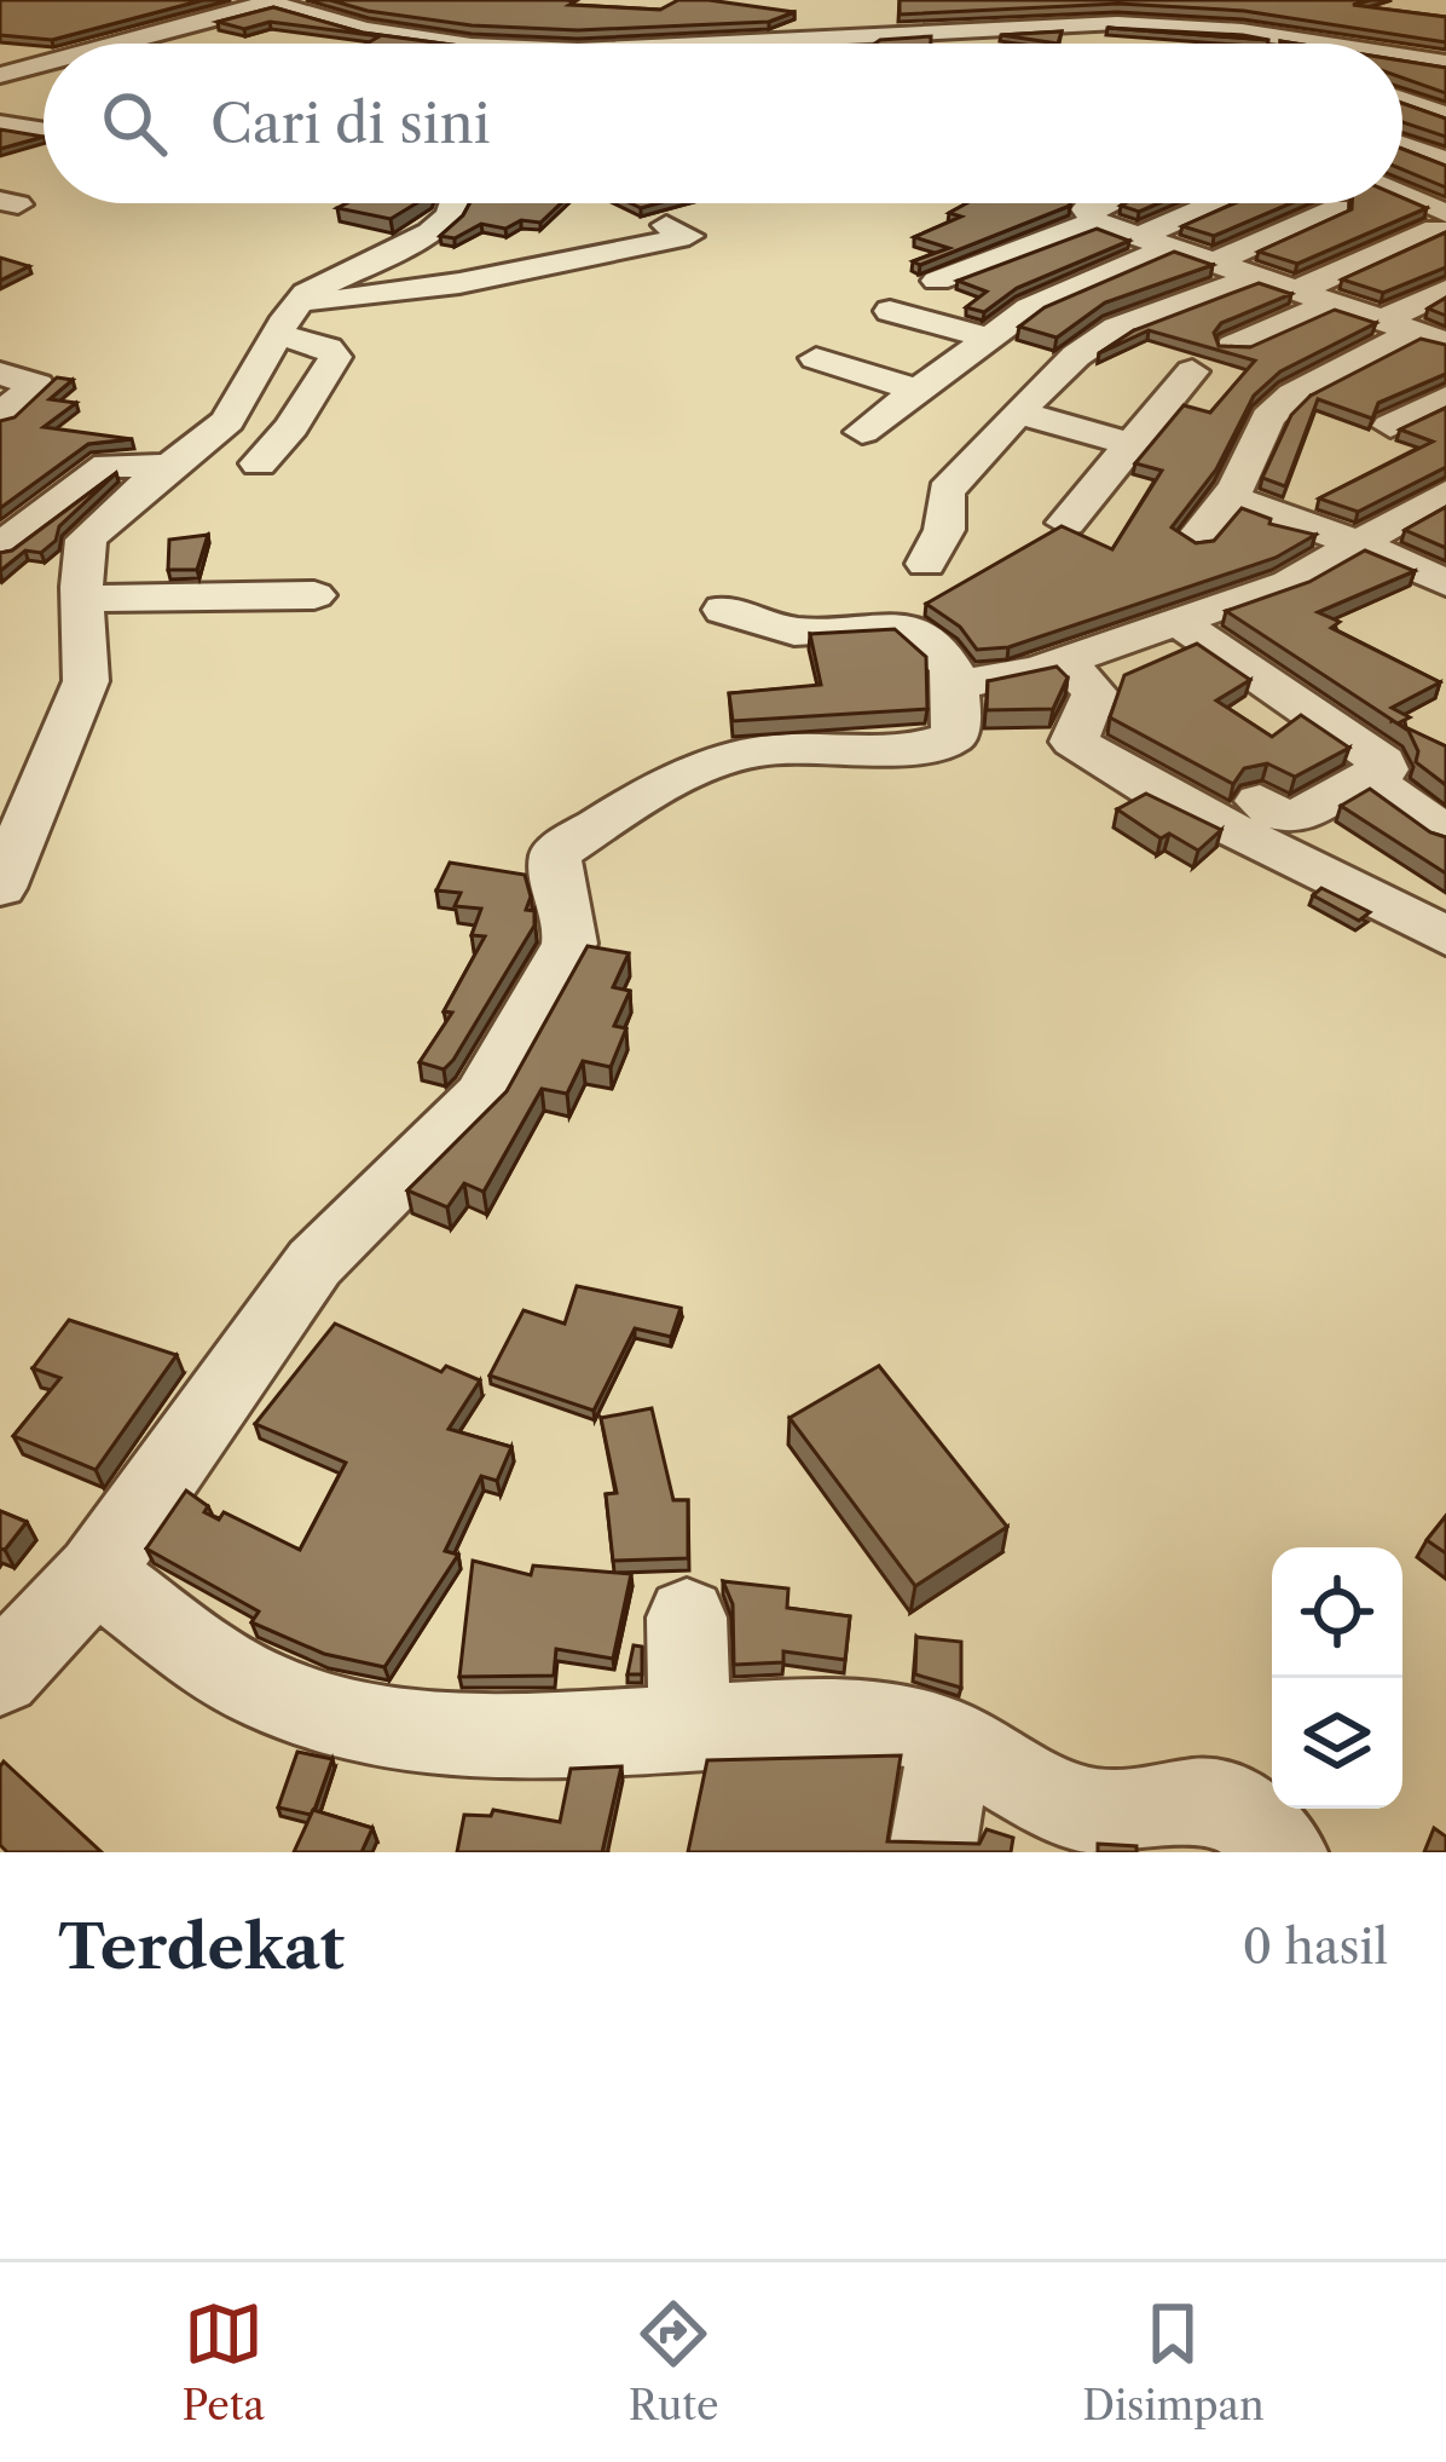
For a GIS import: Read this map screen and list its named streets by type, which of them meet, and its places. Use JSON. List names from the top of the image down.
{
  "page": {
    "search": "Cari di sini",
    "heading": ["Terdekat", "0 hasil"],
    "nav": ["Peta", "Rute", "Disimpan"]
  }
}
